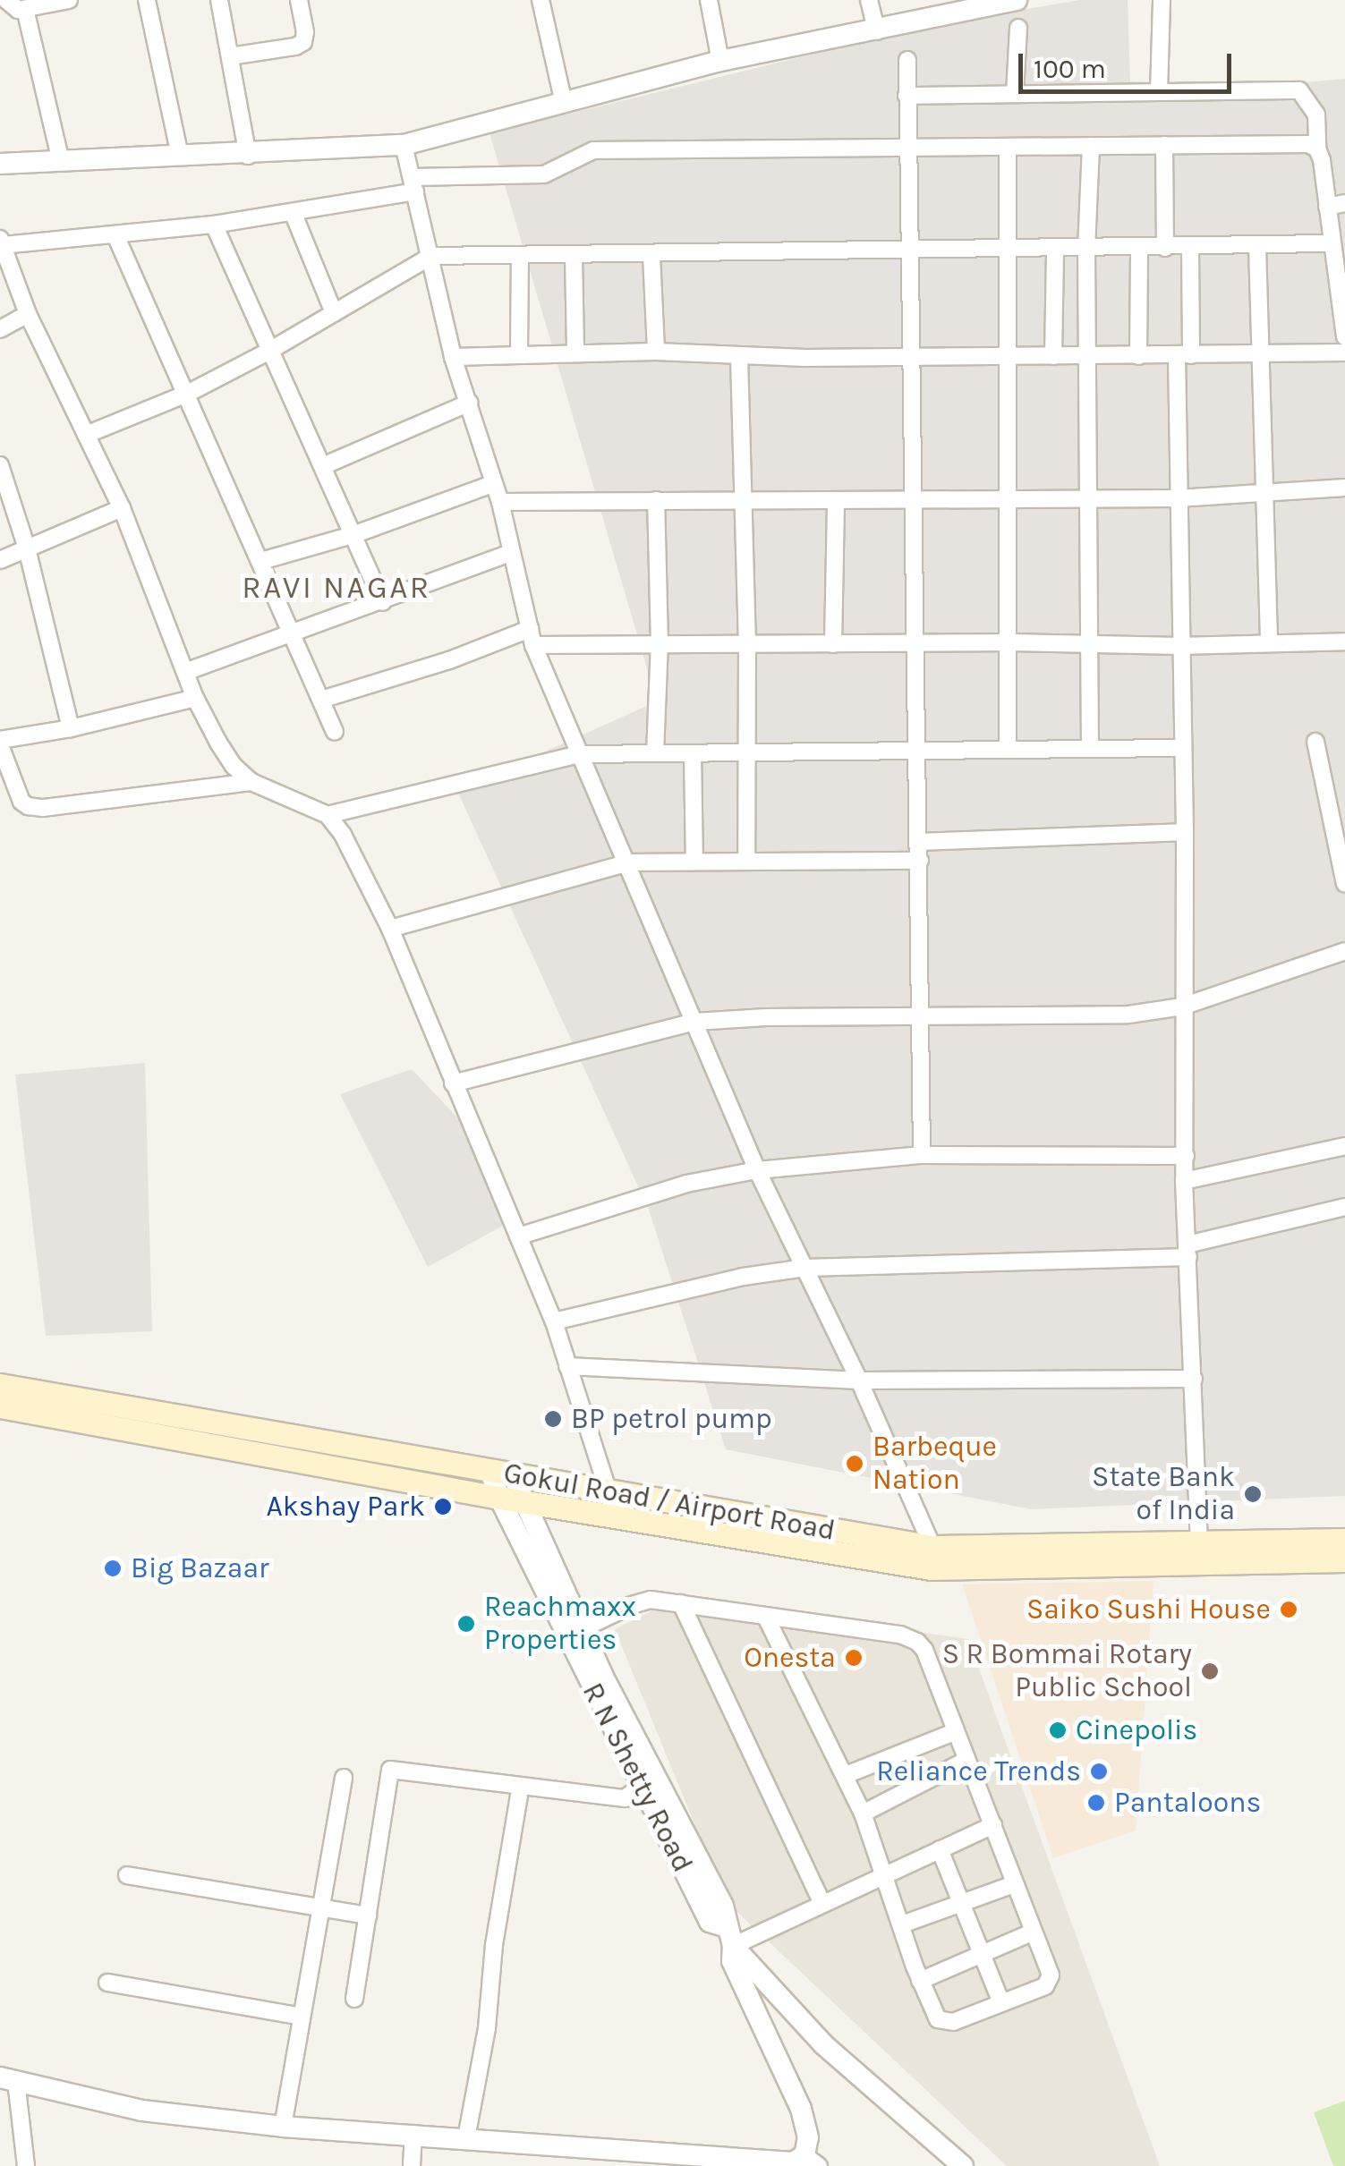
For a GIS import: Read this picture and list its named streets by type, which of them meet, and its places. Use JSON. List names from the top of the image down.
{
  "streets": {
    "main road": ["Gokul Road / Airport Road"],
    "street": ["R N Shetty Road"]
  },
  "crossings": [
    ["Gokul Road / Airport Road", "R N Shetty Road"]
  ],
  "districts": ["RAVI NAGAR"],
  "places": [
    "BP petrol pump",
    "Barbeque Nation",
    "State Bank of India",
    "Akshay Park",
    "Big Bazaar",
    "Saiko Sushi House",
    "Reachmaxx Properties",
    "Onesta",
    "S R Bommai Rotary Public School",
    "Cinepolis",
    "Reliance Trends",
    "Pantaloons"
  ],
  "scale_bar": "100 m"
}
